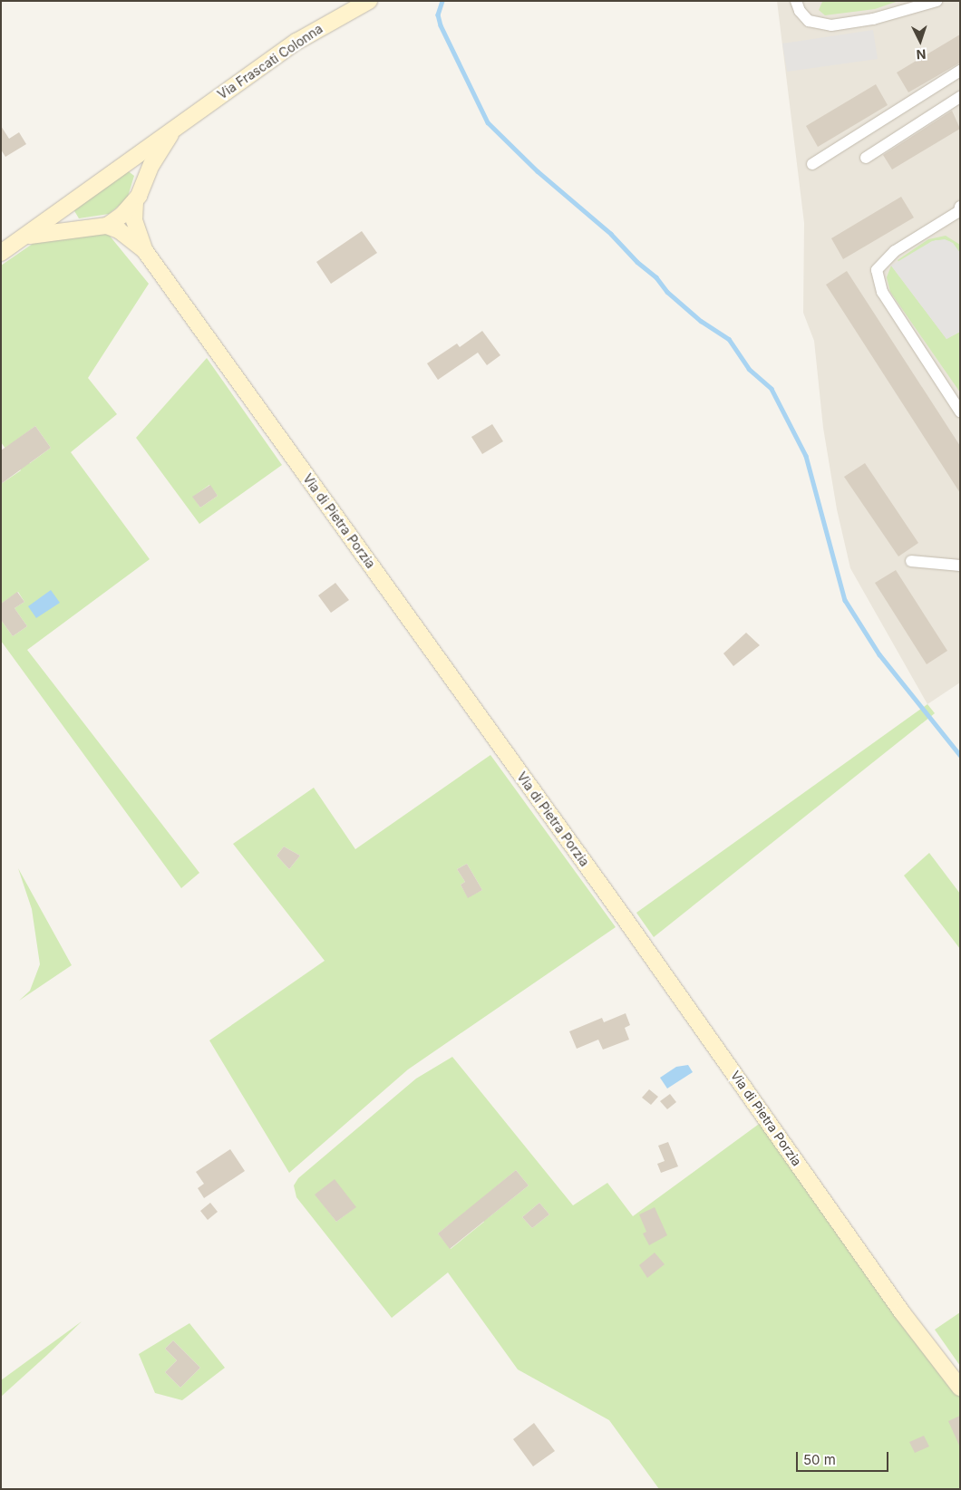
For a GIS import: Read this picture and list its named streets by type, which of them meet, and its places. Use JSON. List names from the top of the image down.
{
  "streets": {
    "street": ["Via Frascati Colonna", "Via di Pietra Porzia"]
  },
  "scale_bar": "50 m",
  "north": "bottom"
}
